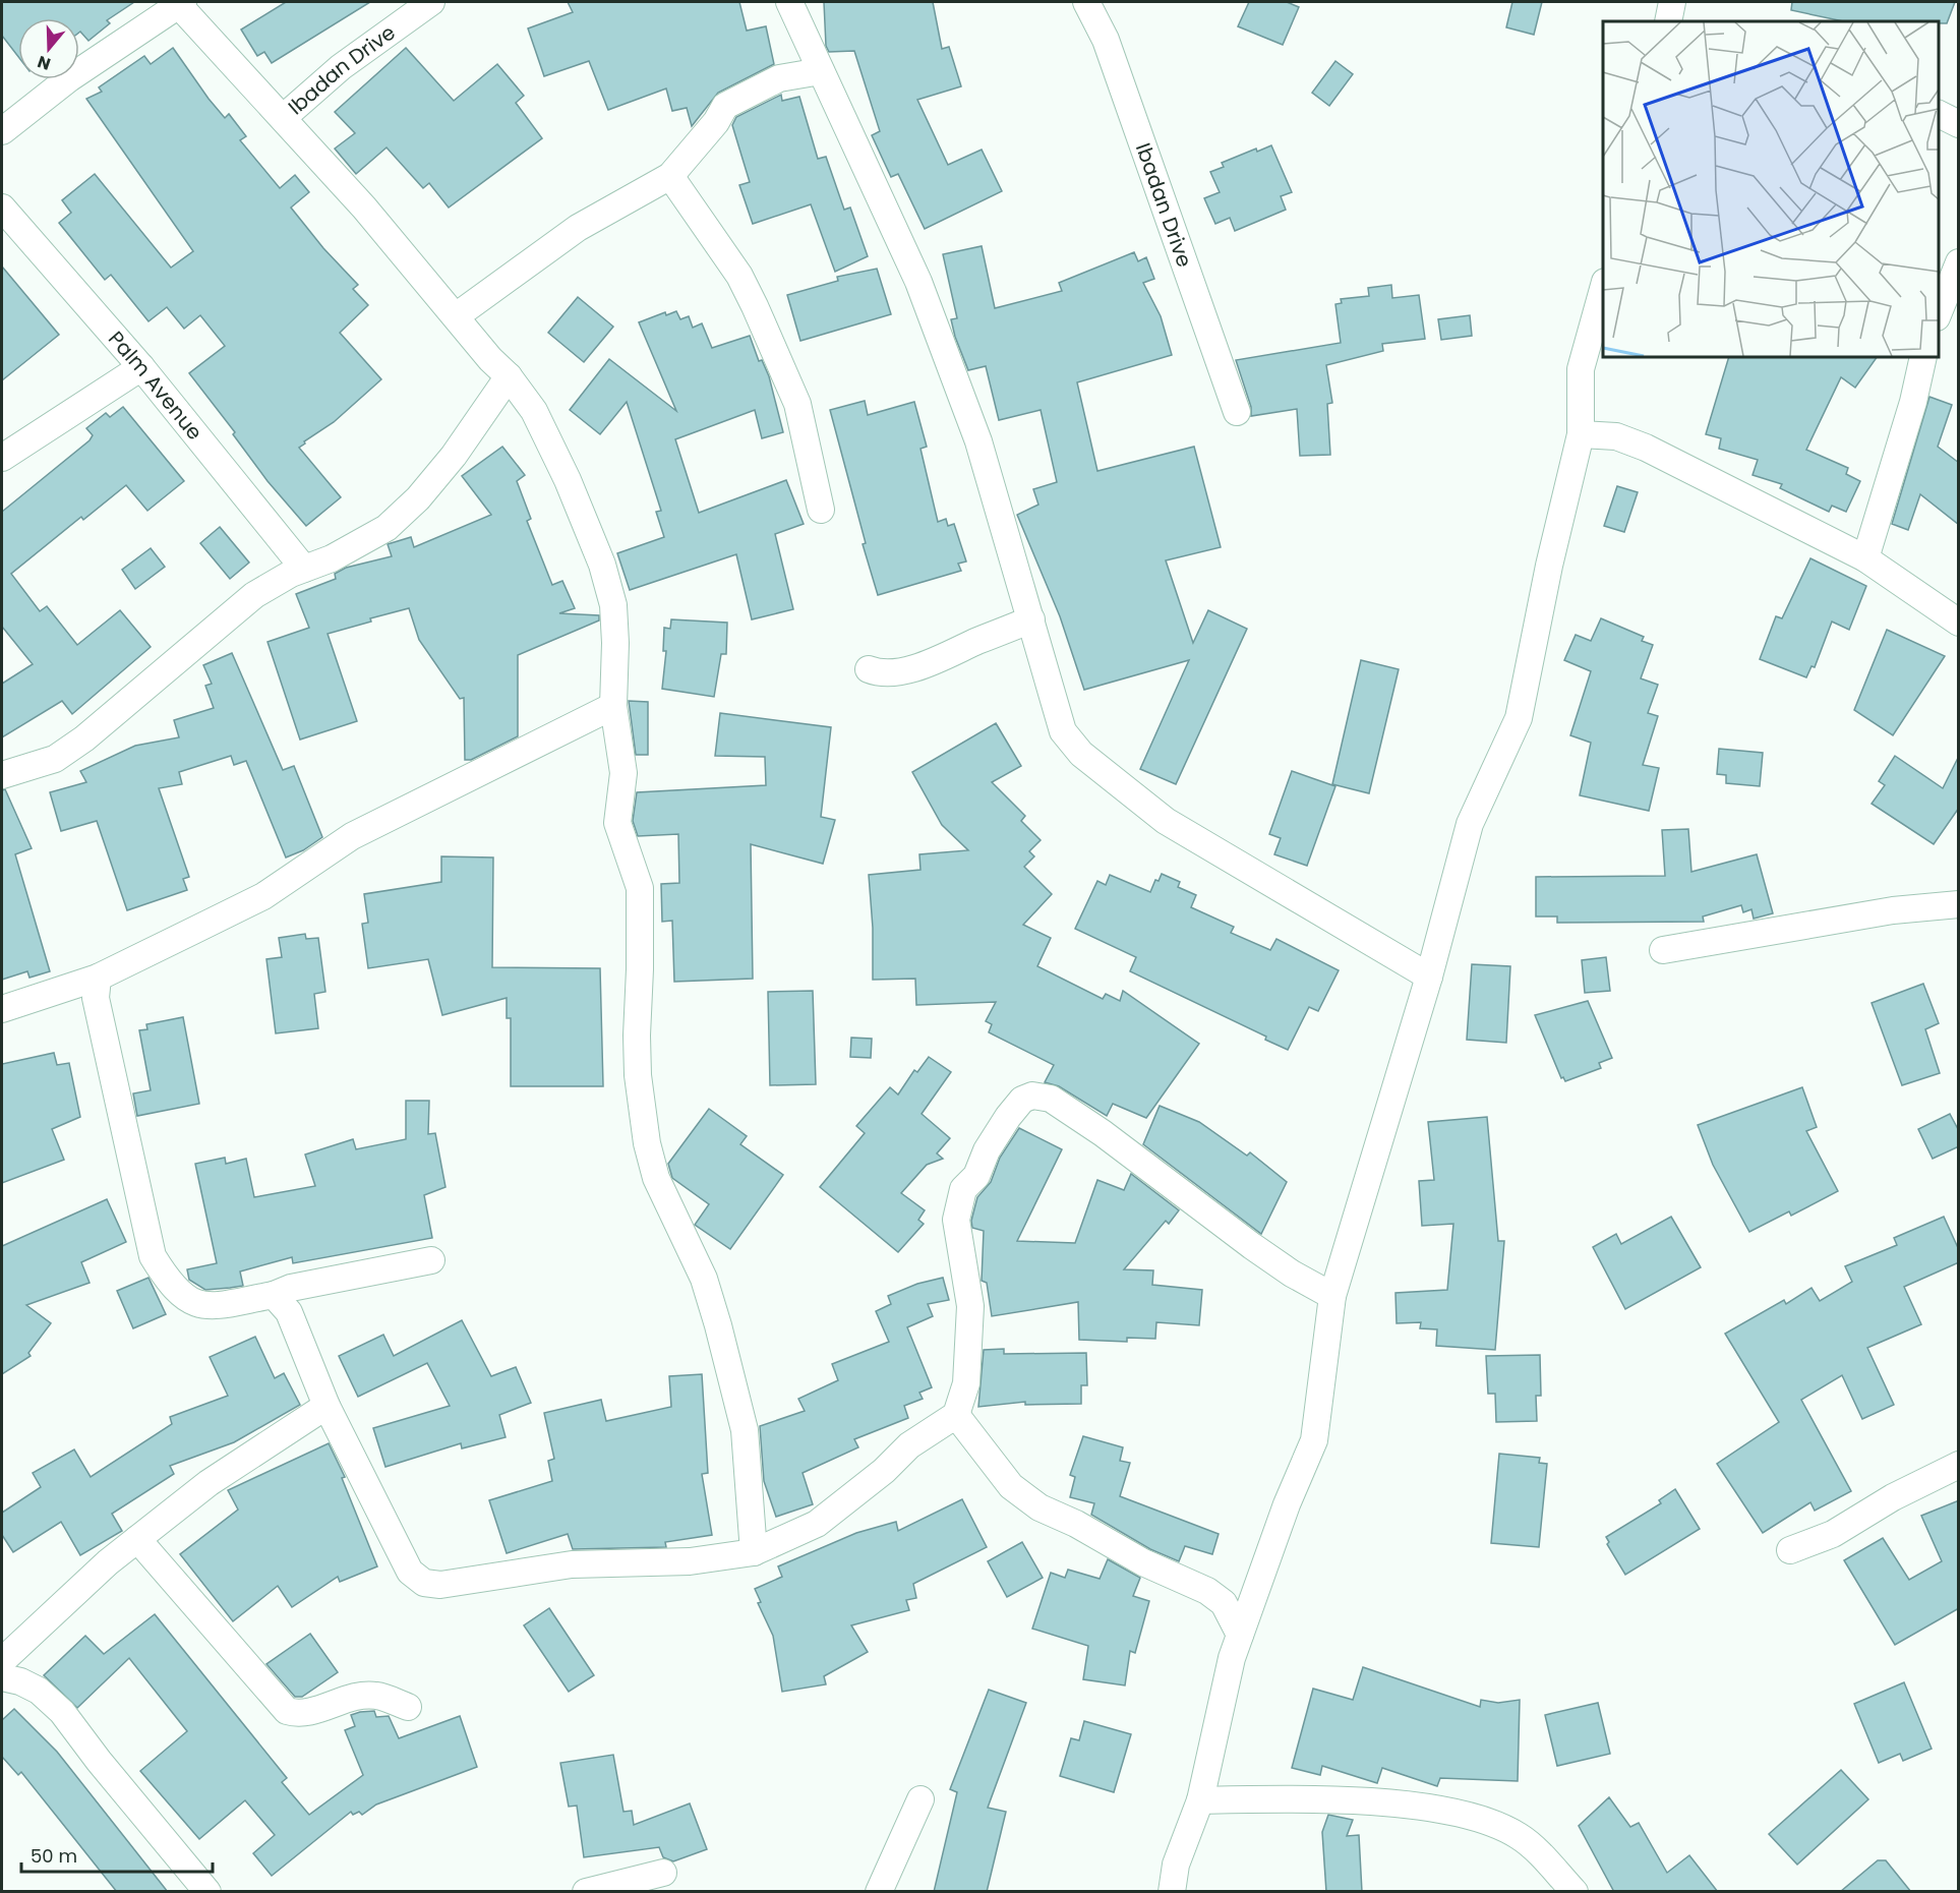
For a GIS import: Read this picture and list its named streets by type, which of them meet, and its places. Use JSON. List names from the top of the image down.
{
  "streets": {
    "street": ["Ibadan Drive", "Palm Avenue"]
  },
  "scale_bar": "50 m",
  "north": "bottom"
}
